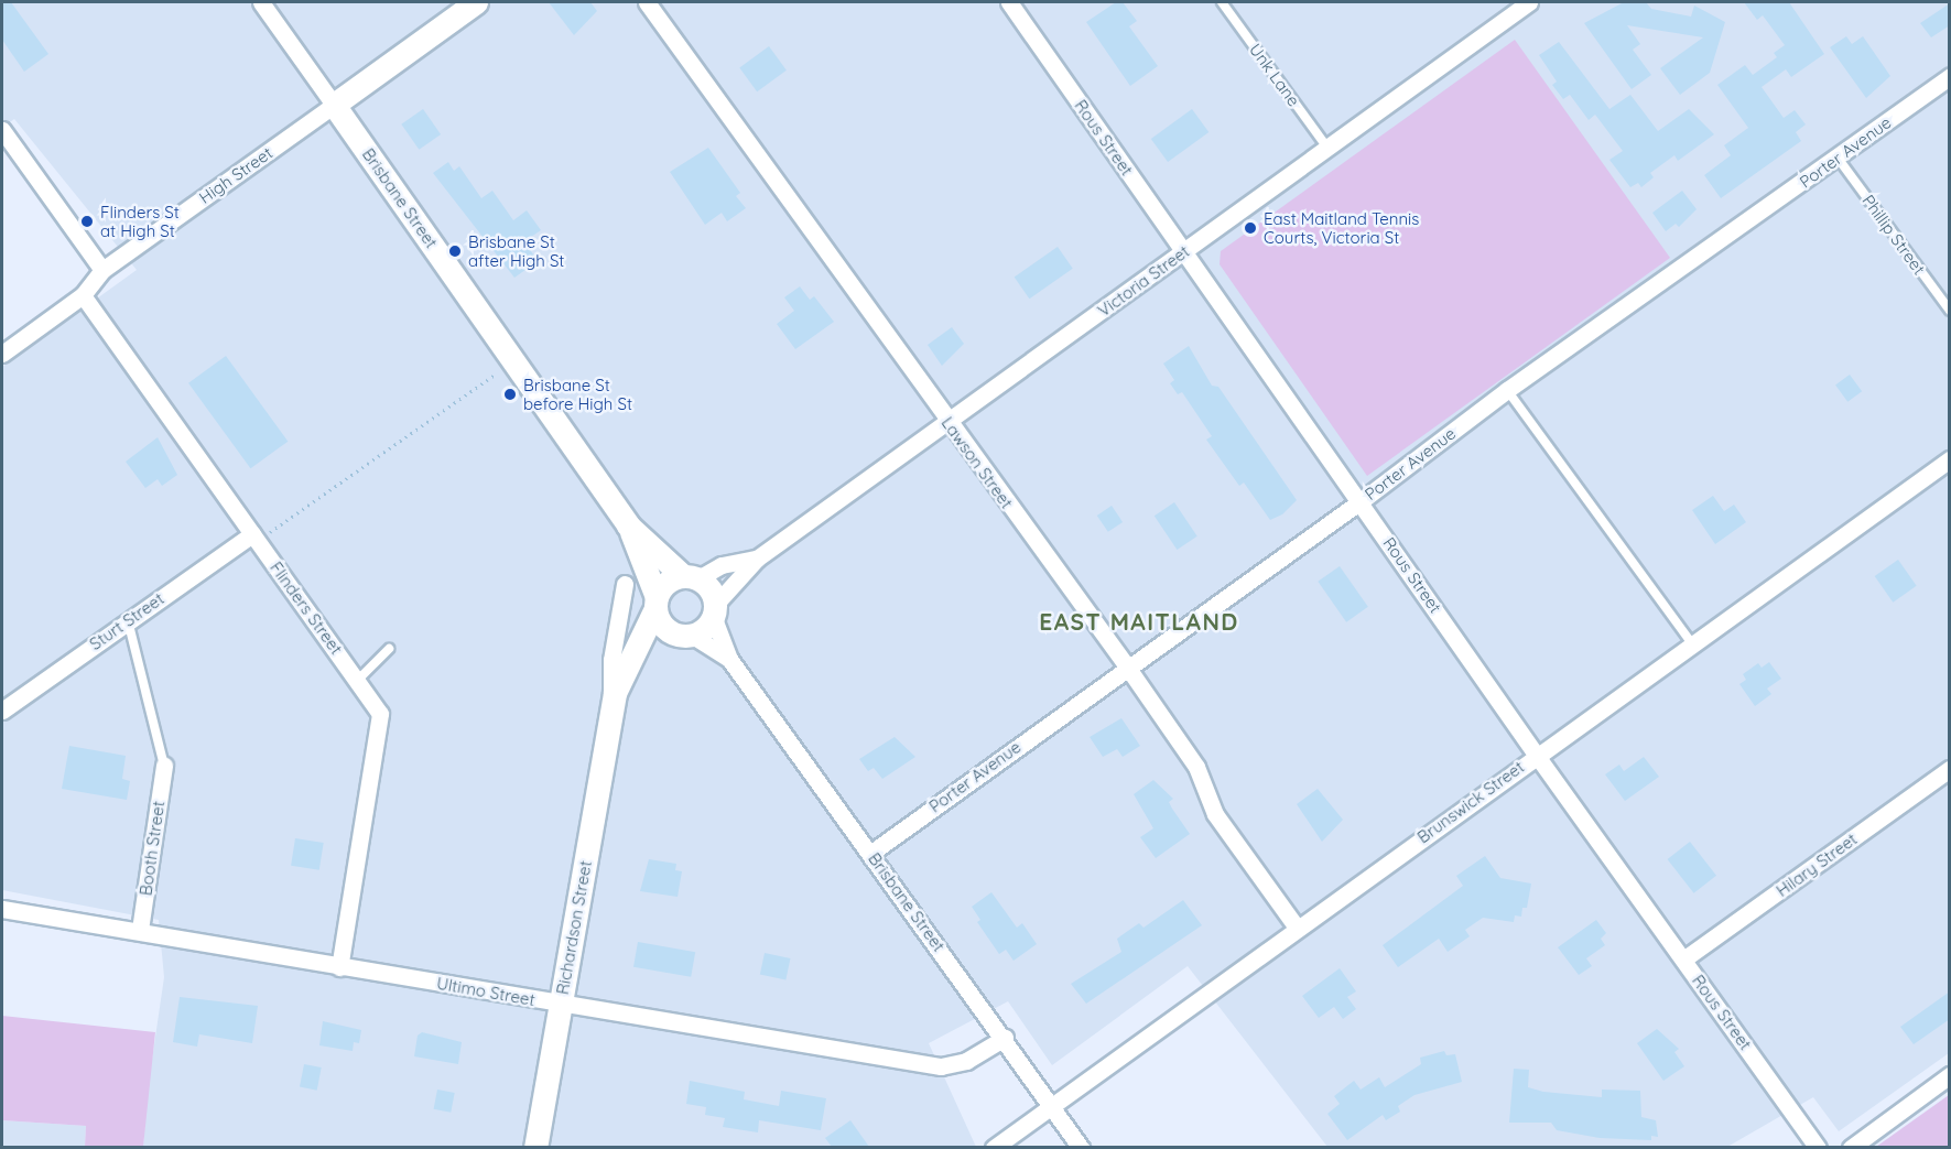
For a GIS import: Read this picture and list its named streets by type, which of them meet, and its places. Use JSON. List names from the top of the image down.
{
  "streets": {
    "main road": ["High Street", "Brisbane Street", "Richardson Street"],
    "street": [
      "Rous Street",
      "Porter Avenue",
      "Victoria Street",
      "Lawson Street",
      "Flinders Street",
      "Sturt Street",
      "Brunswick Street",
      "Booth Street",
      "Hilary Street",
      "Ultimo Street"
    ],
    "lane": ["Unk Lane", "Phillip Street"]
  },
  "crossings": [
    ["Unk Lane", "Victoria Street"],
    ["Rous Street", "Porter Avenue"],
    ["Rous Street", "Victoria Street"],
    ["Rous Street", "Brunswick Street"],
    ["Rous Street", "Hilary Street"],
    ["Porter Avenue", "Brisbane Street"],
    ["Porter Avenue", "Phillip Street"],
    ["Porter Avenue", "Lawson Street"],
    ["High Street", "Brisbane Street"],
    ["High Street", "Flinders Street"],
    ["Brisbane Street", "Victoria Street"],
    ["Brisbane Street", "Brunswick Street"],
    ["Brisbane Street", "Richardson Street"],
    ["Brisbane Street", "Ultimo Street"],
    ["Victoria Street", "Lawson Street"],
    ["Victoria Street", "Richardson Street"],
    ["Lawson Street", "Brunswick Street"],
    ["Flinders Street", "Sturt Street"],
    ["Flinders Street", "Ultimo Street"],
    ["Booth Street", "Ultimo Street"],
    ["Richardson Street", "Ultimo Street"]
  ],
  "districts": ["EAST MAITLAND"],
  "places": [
    "Flinders St at High St",
    "East Maitland Tennis Courts, Victoria St",
    "Brisbane St after High St",
    "Brisbane St before High St"
  ]
}
